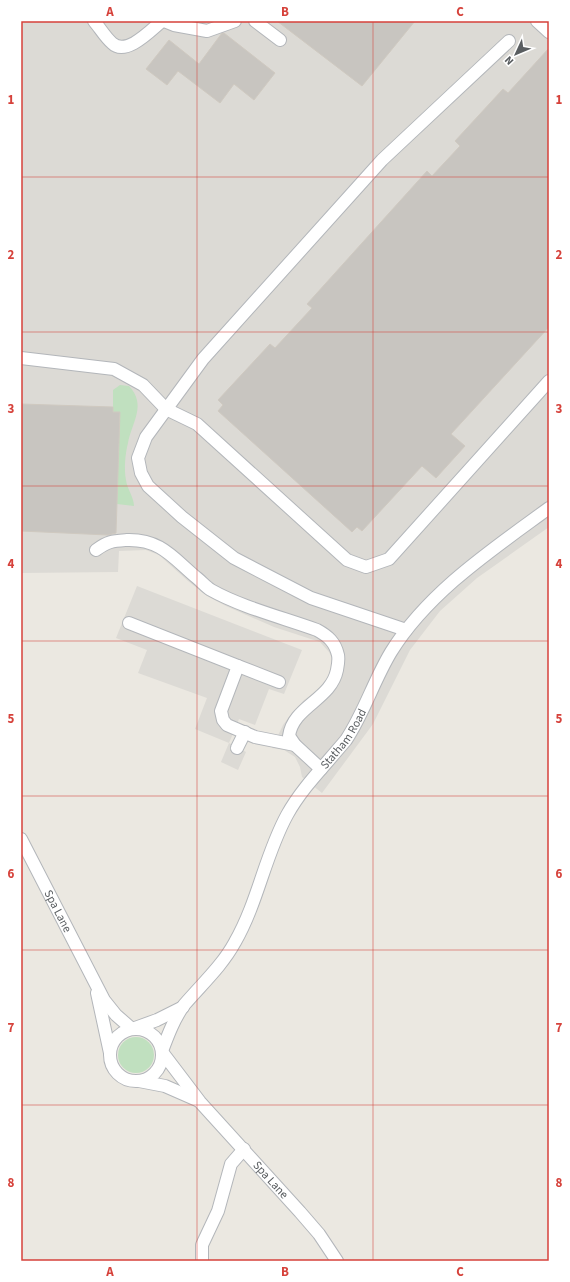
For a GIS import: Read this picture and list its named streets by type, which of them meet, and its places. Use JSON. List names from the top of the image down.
{
  "streets": {
    "street": ["Statham Road", "Spa Lane"]
  },
  "crossings": [
    ["Statham Road", "Spa Lane"]
  ],
  "north": "bottom left",
  "grid": {
    "columns": ["A", "B", "C"],
    "rows": [
      "1",
      "2",
      "3",
      "4",
      "5",
      "6",
      "7",
      "8"
    ]
  }
}
